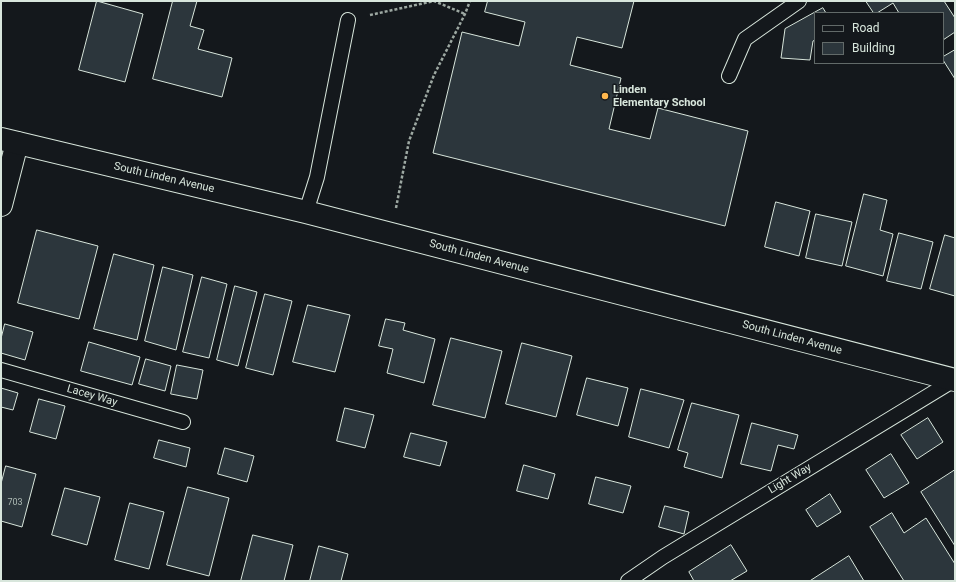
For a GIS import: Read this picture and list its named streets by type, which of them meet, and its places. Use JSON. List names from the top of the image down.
{
  "streets": {
    "street": ["South Linden Avenue"],
    "lane": ["Lacey Way", "Light Way"]
  },
  "crossings": [
    ["South Linden Avenue", "Light Way"]
  ],
  "places": ["Linden Elementary School"],
  "house_numbers": ["703"],
  "legend": ["Road", "Building"]
}
